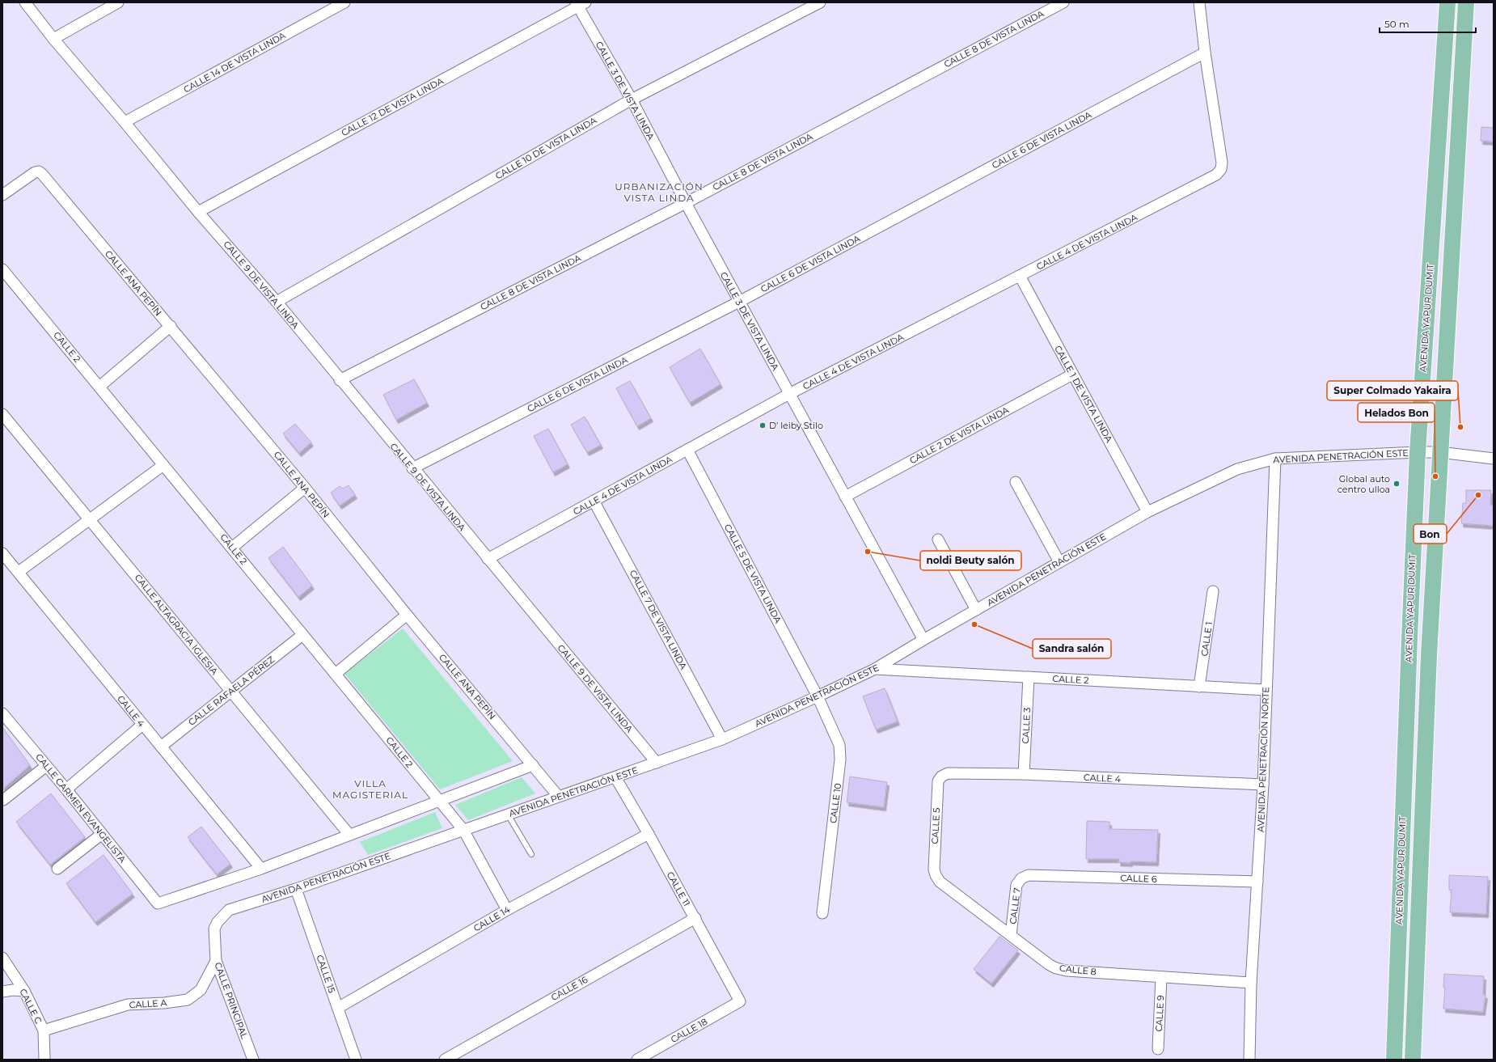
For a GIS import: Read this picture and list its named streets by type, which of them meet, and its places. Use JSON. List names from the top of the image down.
{
  "streets": {
    "main road": ["AVENIDA YAPUR DUMIT"],
    "street": [
      "CALLE 8 DE VISTA LINDA",
      "CALLE 14 DE VISTA LINDA",
      "CALLE 3 DE VISTA LINDA",
      "CALLE 12 DE VISTA LINDA",
      "CALLE 6 DE VISTA LINDA",
      "CALLE 10 DE VISTA LINDA",
      "CALLE 4 DE VISTA LINDA",
      "CALLE ANA PEPÍN",
      "CALLE 9 DE VISTA LINDA",
      "CALLE 2",
      "CALLE 1 DE VISTA LINDA",
      "CALLE 2 DE VISTA LINDA",
      "AVENIDA PENETRACIÓN ESTE",
      "CALLE 5 DE VISTA LINDA",
      "CALLE 7 DE VISTA LINDA",
      "CALLE ALTAGRACIA IGLESIA",
      "CALLE 1",
      "CALLE RAFAELA PÉREZ",
      "CALLE 4",
      "CALLE 3",
      "AVENIDA PENETRACIÓN NORTE",
      "CALLE 10",
      "CALLE CARMEN EVANGELISTA",
      "CALLE 5",
      "CALLE 6",
      "CALLE 11",
      "CALLE 7",
      "CALLE 14",
      "CALLE 8",
      "CALLE 15",
      "CALLE 16",
      "CALLE PRINCIPAL",
      "CALLE A",
      "CALLE C",
      "CALLE 9",
      "CALLE 18"
    ]
  },
  "crossings": [
    ["CALLE 8 DE VISTA LINDA", "CALLE 3 DE VISTA LINDA"],
    ["CALLE 8 DE VISTA LINDA", "CALLE 9 DE VISTA LINDA"],
    ["CALLE 14 DE VISTA LINDA", "CALLE 9 DE VISTA LINDA"],
    ["CALLE 3 DE VISTA LINDA", "CALLE 12 DE VISTA LINDA"],
    ["CALLE 3 DE VISTA LINDA", "CALLE 6 DE VISTA LINDA"],
    ["CALLE 3 DE VISTA LINDA", "CALLE 10 DE VISTA LINDA"],
    ["CALLE 3 DE VISTA LINDA", "CALLE 4 DE VISTA LINDA"],
    ["CALLE 3 DE VISTA LINDA", "CALLE 2 DE VISTA LINDA"],
    ["CALLE 3 DE VISTA LINDA", "AVENIDA PENETRACIÓN ESTE"],
    ["CALLE 12 DE VISTA LINDA", "CALLE 9 DE VISTA LINDA"],
    ["CALLE 6 DE VISTA LINDA", "CALLE 4 DE VISTA LINDA"],
    ["CALLE 6 DE VISTA LINDA", "CALLE 9 DE VISTA LINDA"],
    ["CALLE 10 DE VISTA LINDA", "CALLE 9 DE VISTA LINDA"],
    ["CALLE 4 DE VISTA LINDA", "CALLE 9 DE VISTA LINDA"],
    ["CALLE 4 DE VISTA LINDA", "CALLE 1 DE VISTA LINDA"],
    ["CALLE 4 DE VISTA LINDA", "CALLE 5 DE VISTA LINDA"],
    ["CALLE 4 DE VISTA LINDA", "CALLE 7 DE VISTA LINDA"],
    ["CALLE ANA PEPÍN", "AVENIDA PENETRACIÓN ESTE"],
    ["CALLE 9 DE VISTA LINDA", "AVENIDA PENETRACIÓN ESTE"],
    ["AVENIDA YAPUR DUMIT", "AVENIDA PENETRACIÓN ESTE"],
    ["CALLE 2", "AVENIDA PENETRACIÓN ESTE"],
    ["CALLE 2", "CALLE 1"],
    ["CALLE 2", "CALLE RAFAELA PÉREZ"],
    ["CALLE 2", "CALLE 3"],
    ["CALLE 2", "AVENIDA PENETRACIÓN NORTE"],
    ["CALLE 2", "CALLE 14"],
    ["CALLE 1 DE VISTA LINDA", "CALLE 2 DE VISTA LINDA"],
    ["CALLE 1 DE VISTA LINDA", "AVENIDA PENETRACIÓN ESTE"],
    ["AVENIDA PENETRACIÓN ESTE", "CALLE 5 DE VISTA LINDA"],
    ["AVENIDA PENETRACIÓN ESTE", "CALLE 7 DE VISTA LINDA"],
    ["AVENIDA PENETRACIÓN ESTE", "AVENIDA PENETRACIÓN NORTE"],
    ["AVENIDA PENETRACIÓN ESTE", "CALLE 10"],
    ["AVENIDA PENETRACIÓN ESTE", "CALLE 11"],
    ["AVENIDA PENETRACIÓN ESTE", "CALLE 15"],
    ["AVENIDA PENETRACIÓN ESTE", "CALLE PRINCIPAL"],
    ["CALLE 5 DE VISTA LINDA", "CALLE 10"],
    ["CALLE ALTAGRACIA IGLESIA", "CALLE RAFAELA PÉREZ"],
    ["CALLE RAFAELA PÉREZ", "CALLE 4"],
    ["CALLE 4", "CALLE 3"],
    ["CALLE 4", "AVENIDA PENETRACIÓN NORTE"],
    ["CALLE 4", "CALLE CARMEN EVANGELISTA"],
    ["CALLE 4", "CALLE 5"],
    ["AVENIDA PENETRACIÓN NORTE", "CALLE 6"],
    ["AVENIDA PENETRACIÓN NORTE", "CALLE 8"],
    ["CALLE 5", "CALLE 8"],
    ["CALLE 6", "CALLE 7"],
    ["CALLE 11", "CALLE 14"],
    ["CALLE 11", "CALLE 16"],
    ["CALLE 11", "CALLE 18"],
    ["CALLE 7", "CALLE 8"],
    ["CALLE 14", "CALLE 15"],
    ["CALLE 8", "CALLE 9"],
    ["CALLE PRINCIPAL", "CALLE A"],
    ["CALLE A", "CALLE C"]
  ],
  "districts": ["URBANIZACIÓN VISTA LINDA", "VILLA MAGISTERIAL"],
  "places": [
    "D’ leiby Stilo",
    "Super Colmado Yakaira",
    "Helados Bon",
    "Global auto centro ulloa",
    "Bon",
    "noldi Beuty salón",
    "Sandra salón"
  ],
  "scale_bar": "50 m"
}
